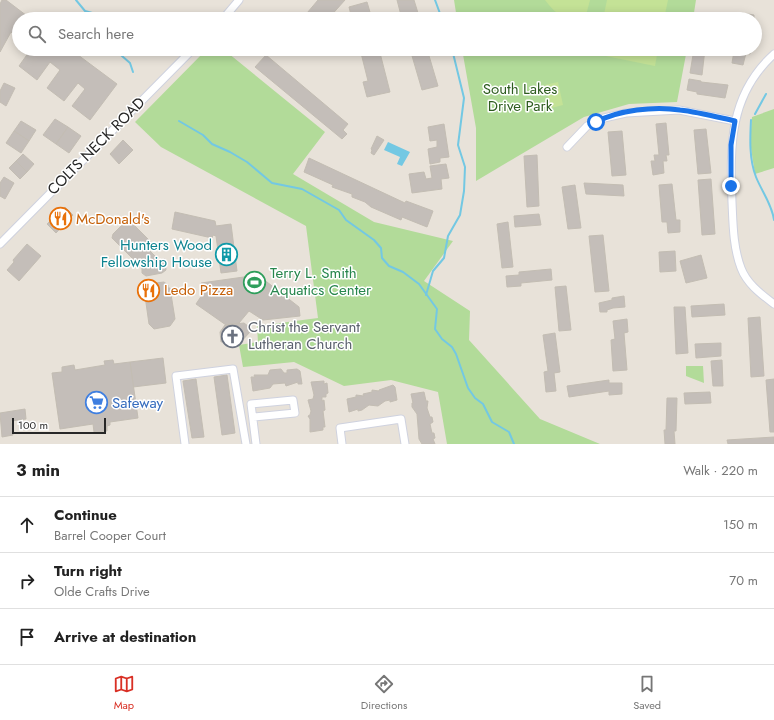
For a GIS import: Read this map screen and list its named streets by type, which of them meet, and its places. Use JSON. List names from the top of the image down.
{
  "streets": {
    "street": ["COLTS NECK ROAD"]
  },
  "parks": ["South Lakes Drive Park"],
  "places": {
    "restaurant": ["McDonald's", "Ledo Pizza"],
    "building": ["Hunters Wood Fellowship House"],
    "sports": ["Terry L. Smith Aquatics Center"],
    "church": ["Christ the Servant Lutheran Church"],
    "supermarket": ["Safeway"]
  },
  "scale_bar": "100 m",
  "page": {
    "search": "Search here",
    "scale": "100 m",
    "heading": ["3 min", "Walk · 220 m"],
    "list": [
      ["Continue", "Barrel Cooper Court", "150 m"],
      ["Turn right", "Olde Crafts Drive", "70 m"],
      "Arrive at destination"
    ],
    "nav": ["Map", "Directions", "Saved"]
  }
}
